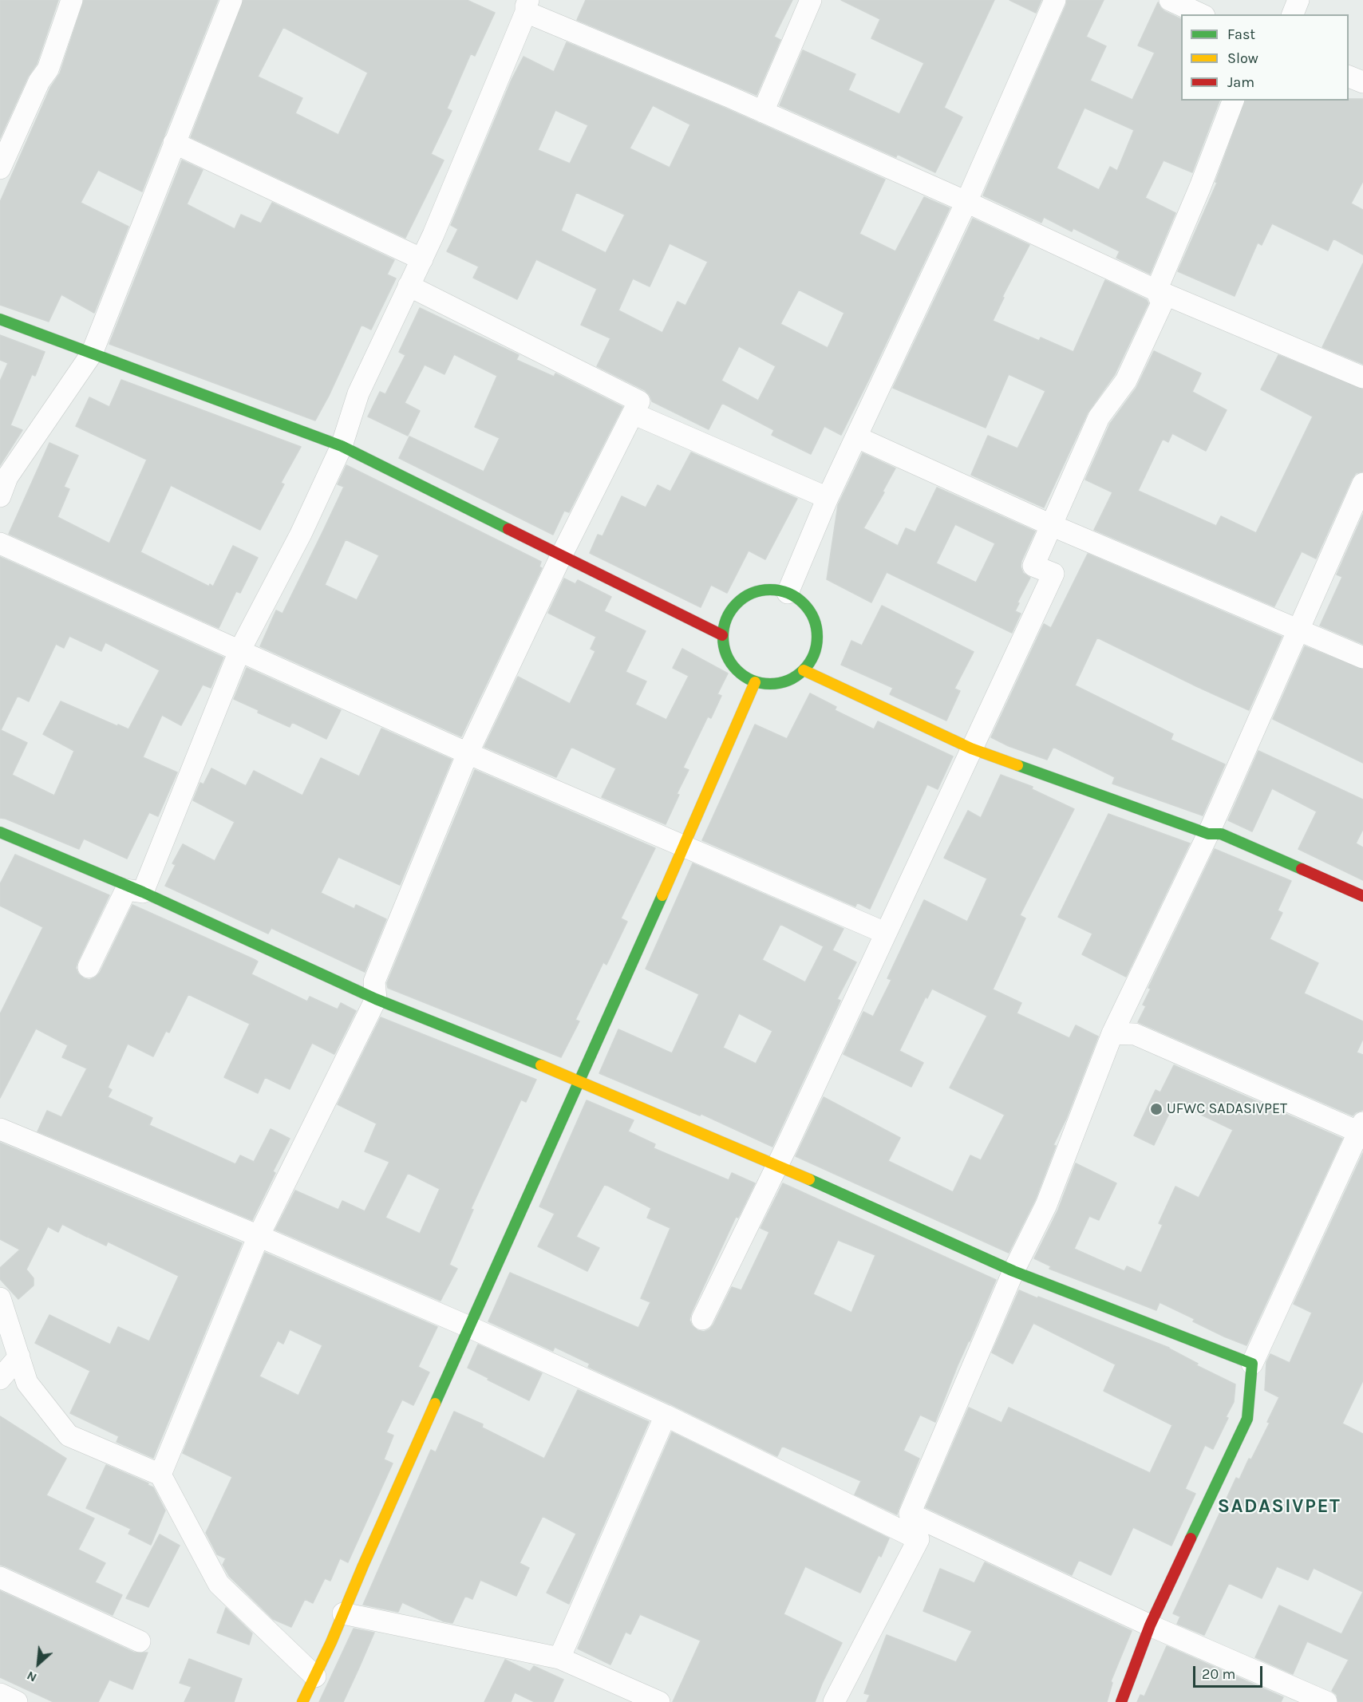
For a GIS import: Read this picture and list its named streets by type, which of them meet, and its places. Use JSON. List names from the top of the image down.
{
  "districts": ["SADASIVPET"],
  "places": ["UFWC SADASIVPET"],
  "legend": ["Fast", "Slow", "Jam"],
  "scale_bar": "20 m",
  "north": "bottom left"
}
